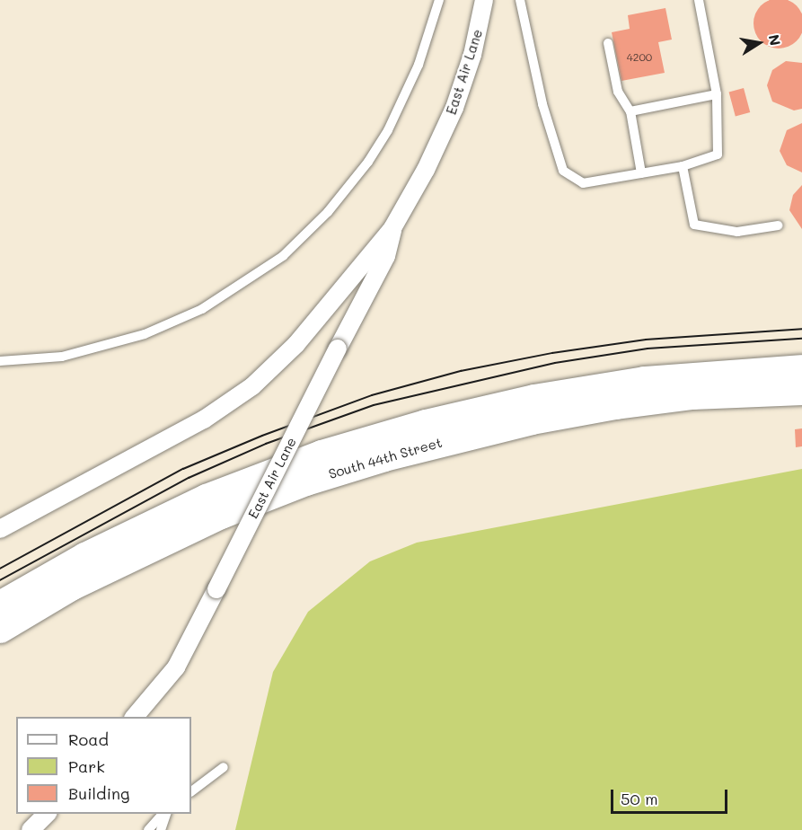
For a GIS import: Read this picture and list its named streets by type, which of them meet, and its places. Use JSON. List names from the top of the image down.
{
  "streets": {
    "main road": ["South 44th Street"],
    "street": ["East Air Lane"]
  },
  "house_numbers": ["4200"],
  "legend": ["Road", "Park", "Building"],
  "scale_bar": "50 m",
  "north": "right"
}
